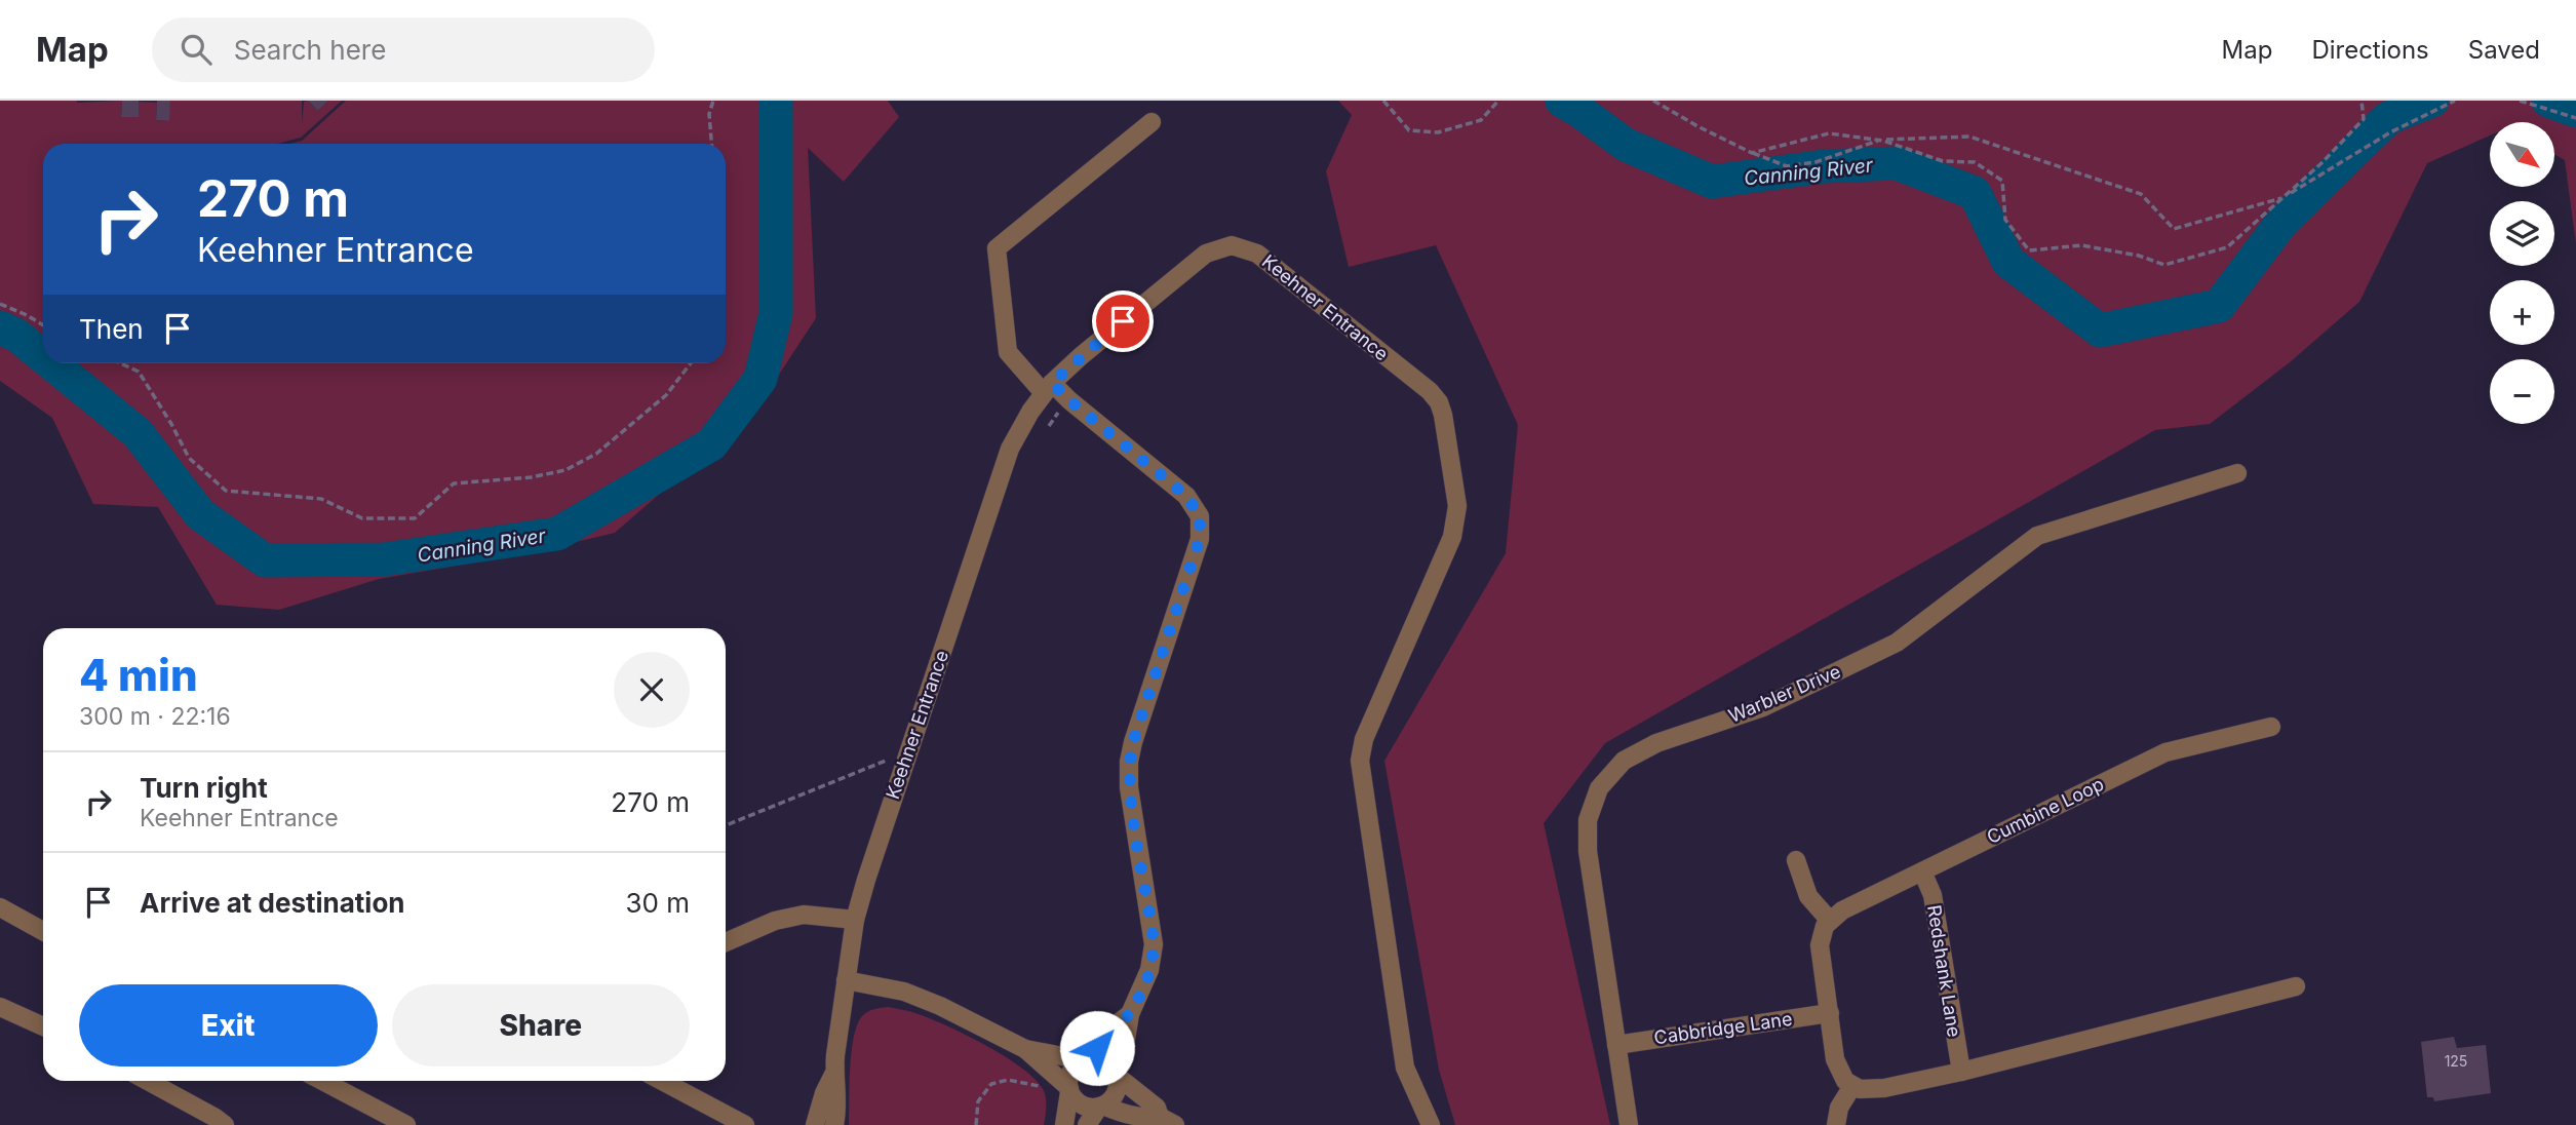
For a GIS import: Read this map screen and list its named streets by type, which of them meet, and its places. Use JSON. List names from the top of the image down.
{
  "streets": {
    "street": [
      "Keehner Entrance",
      "Warbler Drive",
      "Cumbine Loop",
      "Redshank Lane",
      "Cabbridge Lane"
    ]
  },
  "crossings": [
    ["Warbler Drive", "Cabbridge Lane"],
    ["Cumbine Loop", "Redshank Lane"]
  ],
  "water": ["Canning River"],
  "house_numbers": ["125"],
  "north": "bottom right",
  "page": {
    "header": "Map",
    "search": "Search here",
    "nav": ["Map", "Directions", "Saved"],
    "map_buttons": ["+", "−"],
    "turn": ["270 m", "Keehner Entrance"],
    "then": "Then",
    "heading": ["4 min", "300 m · 22:16"],
    "list": [
      {
        "name": "Turn right",
        "note": "Keehner Entrance",
        "value": "270 m"
      },
      {
        "name": "Arrive at destination",
        "value": "30 m"
      }
    ],
    "buttons": ["Exit", "Share"]
  }
}
